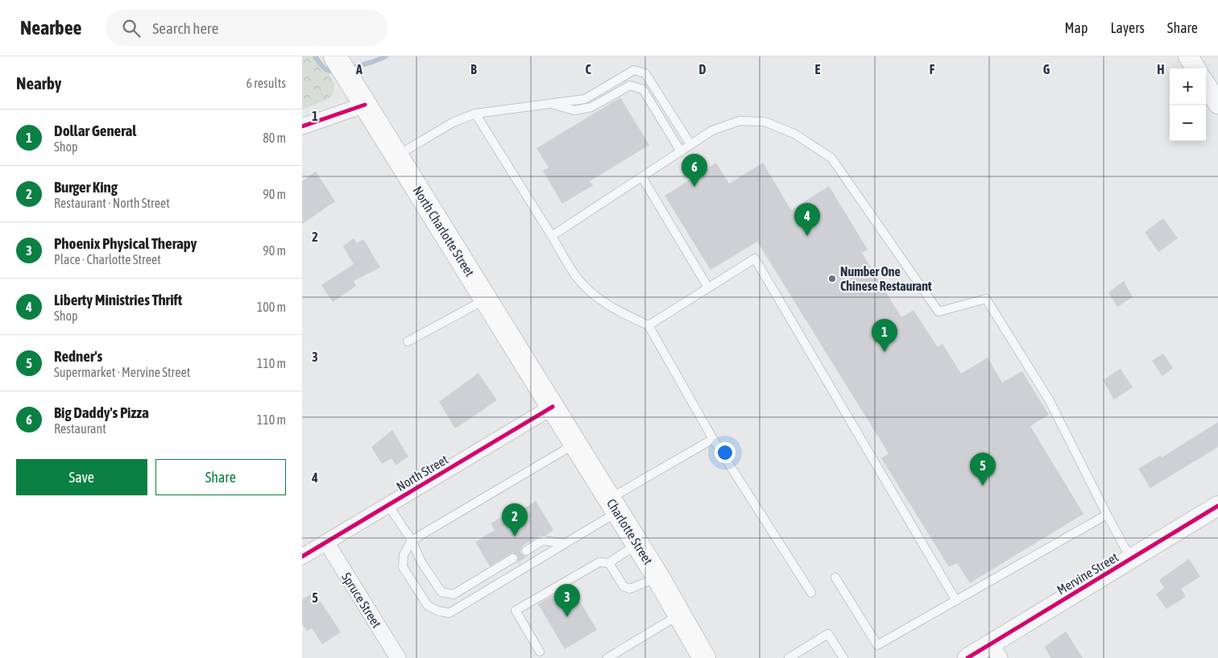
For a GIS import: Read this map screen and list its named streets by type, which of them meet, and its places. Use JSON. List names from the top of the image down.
{
  "streets": {
    "main road": ["North Charlotte Street", "Charlotte Street"],
    "street": ["North Street", "Mervine Street", "Spruce Street"]
  },
  "crossings": [
    ["North Charlotte Street", "North Street"],
    ["North Charlotte Street", "Charlotte Street"],
    ["North Street", "Charlotte Street"],
    ["North Street", "Spruce Street"]
  ],
  "places": ["Number One Chinese Restaurant"],
  "page": {
    "header": "Nearbee",
    "search": "Search here",
    "nav": ["Map", "Layers", "Share"],
    "heading": ["Nearby", "6 results"],
    "map_buttons": ["+", "−"],
    "list": [
      {
        "mark": "1",
        "name": "Dollar General",
        "note": "Shop",
        "value": "80 m"
      },
      {
        "mark": "2",
        "name": "Burger King",
        "note": "Restaurant · North Street",
        "value": "90 m"
      },
      {
        "mark": "3",
        "name": "Phoenix Physical Therapy",
        "note": "Place · Charlotte Street",
        "value": "90 m"
      },
      {
        "mark": "4",
        "name": "Liberty Ministries Thrift",
        "note": "Shop",
        "value": "100 m"
      },
      {
        "mark": "5",
        "name": "Redner's",
        "note": "Supermarket · Mervine Street",
        "value": "110 m"
      },
      {
        "mark": "6",
        "name": "Big Daddy's Pizza",
        "note": "Restaurant",
        "value": "110 m"
      }
    ],
    "pins": [
      "6",
      "4",
      "1",
      "5",
      "2",
      "3"
    ],
    "buttons": ["Save", "Share"]
  },
  "grid": {
    "columns": [
      "A",
      "B",
      "C",
      "D",
      "E",
      "F",
      "G",
      "H"
    ],
    "rows": [
      "1",
      "2",
      "3",
      "4",
      "5"
    ]
  }
}
